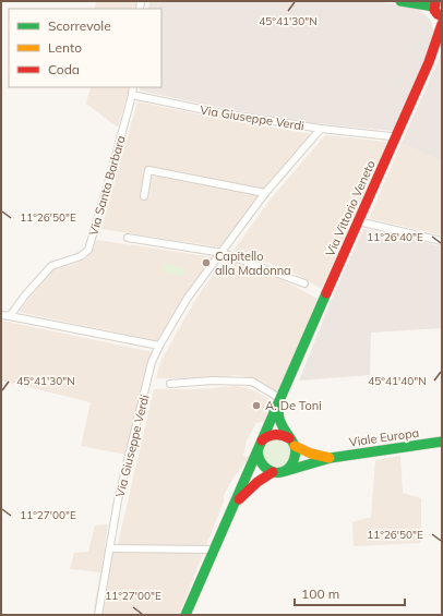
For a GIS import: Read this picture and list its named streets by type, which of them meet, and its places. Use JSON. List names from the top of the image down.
{
  "streets": {
    "main road": ["Via Vittorio Veneto", "Viale Europa"],
    "street": ["Via Giuseppe Verdi", "Via Santa Barbara"]
  },
  "crossings": [
    ["Via Giuseppe Verdi", "Via Santa Barbara"],
    ["Via Giuseppe Verdi", "Via Vittorio Veneto"],
    ["Via Vittorio Veneto", "Viale Europa"]
  ],
  "places": ["Capitello alla Madonna", "A. De Toni"],
  "legend": ["Scorrevole", "Lento", "Coda"],
  "scale_bar": "100 m",
  "coordinates": [
    "45°41'30\"N",
    "11°26'50\"E",
    "11°26'40\"E",
    "45°41'40\"N",
    "11°27'00\"E"
  ]
}
